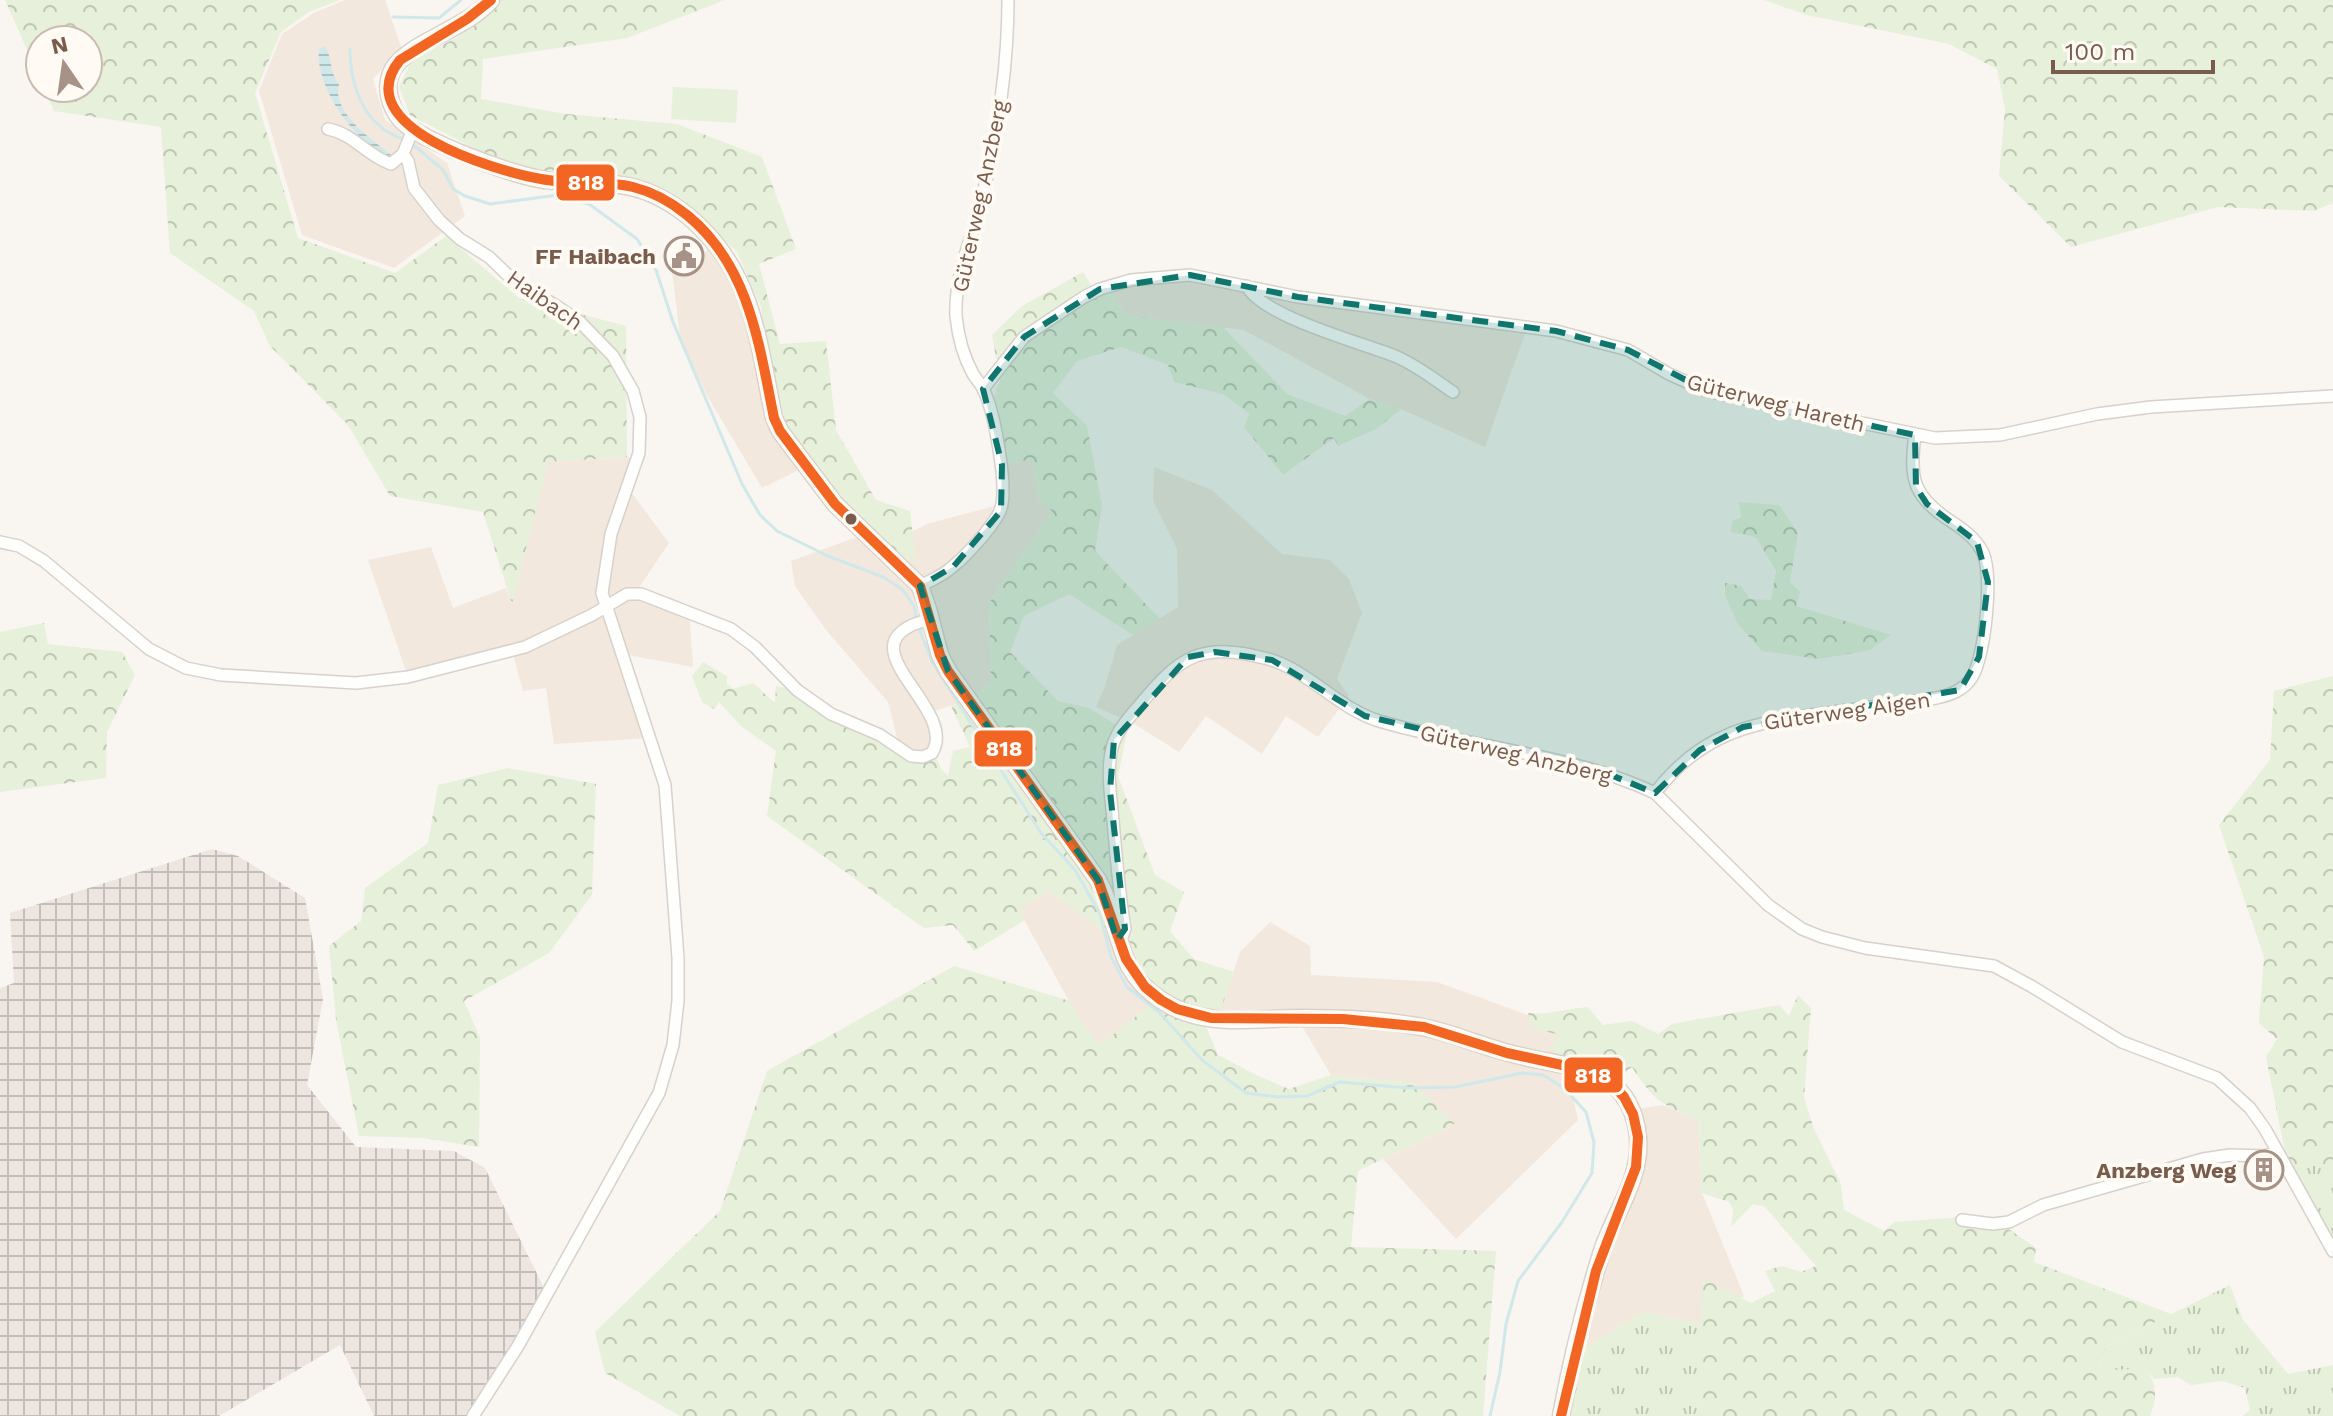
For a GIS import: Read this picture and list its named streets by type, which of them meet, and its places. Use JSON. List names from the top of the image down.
{
  "streets": {
    "street": [
      "Güterweg Anzberg",
      "Haibach",
      "Güterweg Hareth",
      "Güterweg Aigen"
    ]
  },
  "crossings": [
    ["Güterweg Anzberg", "Güterweg Hareth"],
    ["Güterweg Anzberg", "Güterweg Aigen"],
    ["Güterweg Hareth", "Güterweg Aigen"]
  ],
  "places": {
    "public building": ["FF Haibach"],
    "building": ["Anzberg Weg"]
  },
  "lines": ["transit line 818"],
  "scale_bar": "100 m",
  "north": "top"
}
